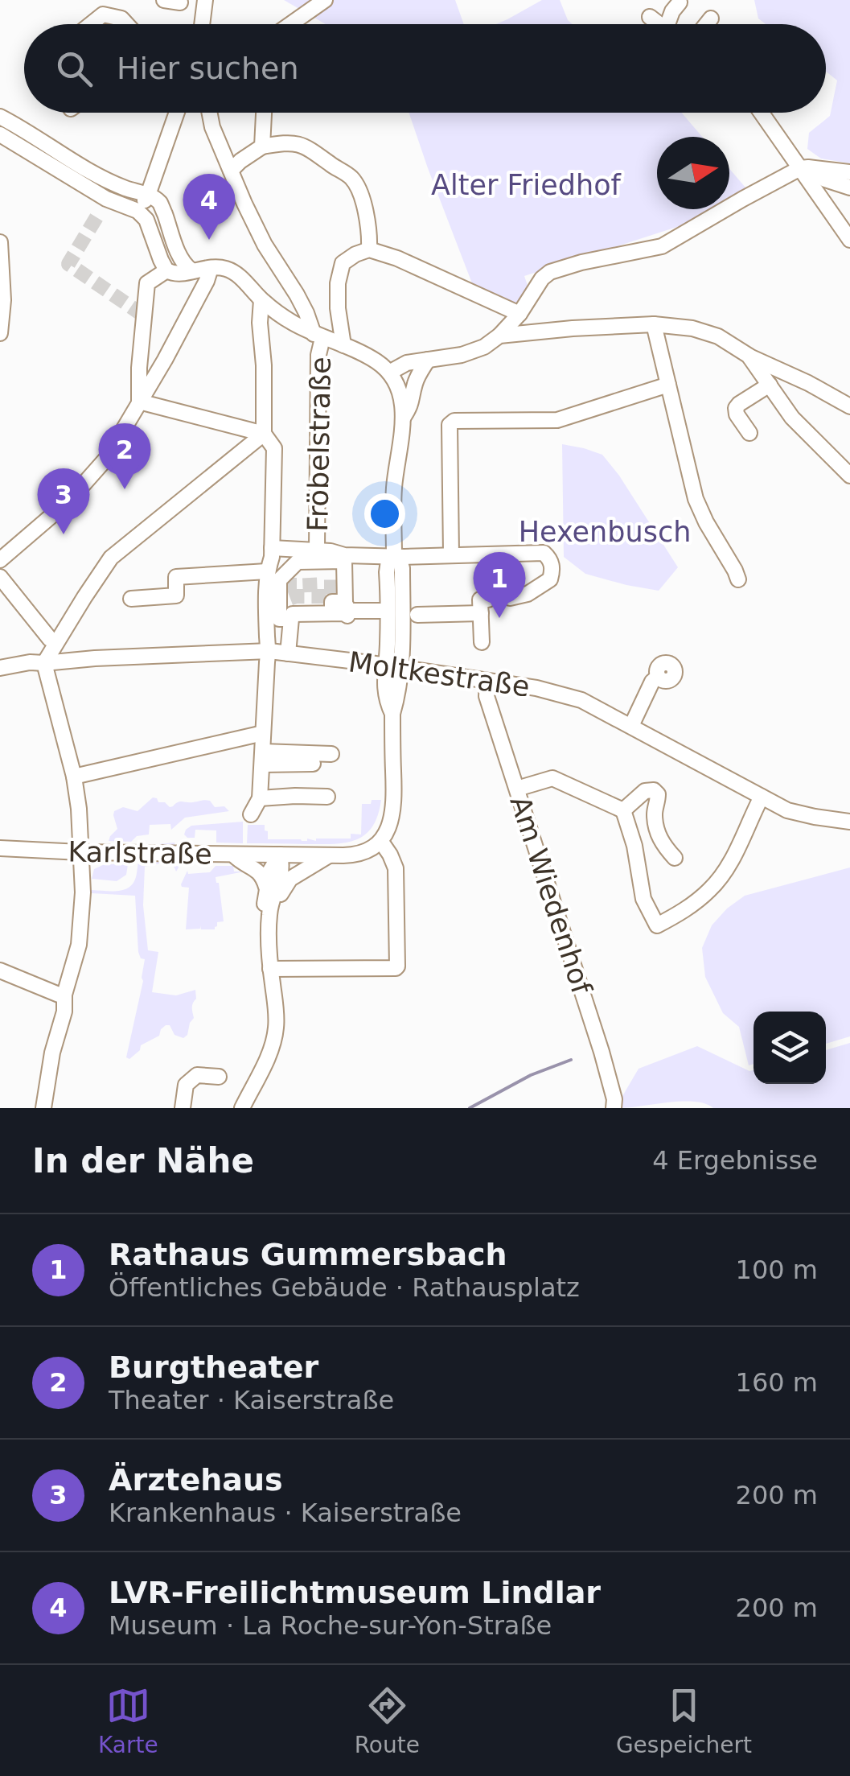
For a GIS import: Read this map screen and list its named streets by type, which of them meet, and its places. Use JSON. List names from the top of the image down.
{
  "streets": {
    "street": [
      "Fröbelstraße",
      "Moltkestraße",
      "Karlstraße",
      "Am Wiedenhof"
    ]
  },
  "crossings": [
    ["Moltkestraße", "Am Wiedenhof"]
  ],
  "parks": ["Alter Friedhof", "Hexenbusch"],
  "north": "right",
  "page": {
    "search": "Hier suchen",
    "pins": [
      "4",
      "2",
      "3",
      "1"
    ],
    "heading": ["In der Nähe", "4 Ergebnisse"],
    "list": [
      {
        "mark": "1",
        "name": "Rathaus Gummersbach",
        "note": "Öffentliches Gebäude · Rathausplatz",
        "value": "100 m"
      },
      {
        "mark": "2",
        "name": "Burgtheater",
        "note": "Theater · Kaiserstraße",
        "value": "160 m"
      },
      {
        "mark": "3",
        "name": "Ärztehaus",
        "note": "Krankenhaus · Kaiserstraße",
        "value": "200 m"
      },
      {
        "mark": "4",
        "name": "LVR-Freilichtmuseum Lindlar",
        "note": "Museum · La Roche-sur-Yon-Straße",
        "value": "200 m"
      }
    ],
    "nav": ["Karte", "Route", "Gespeichert"]
  }
}
